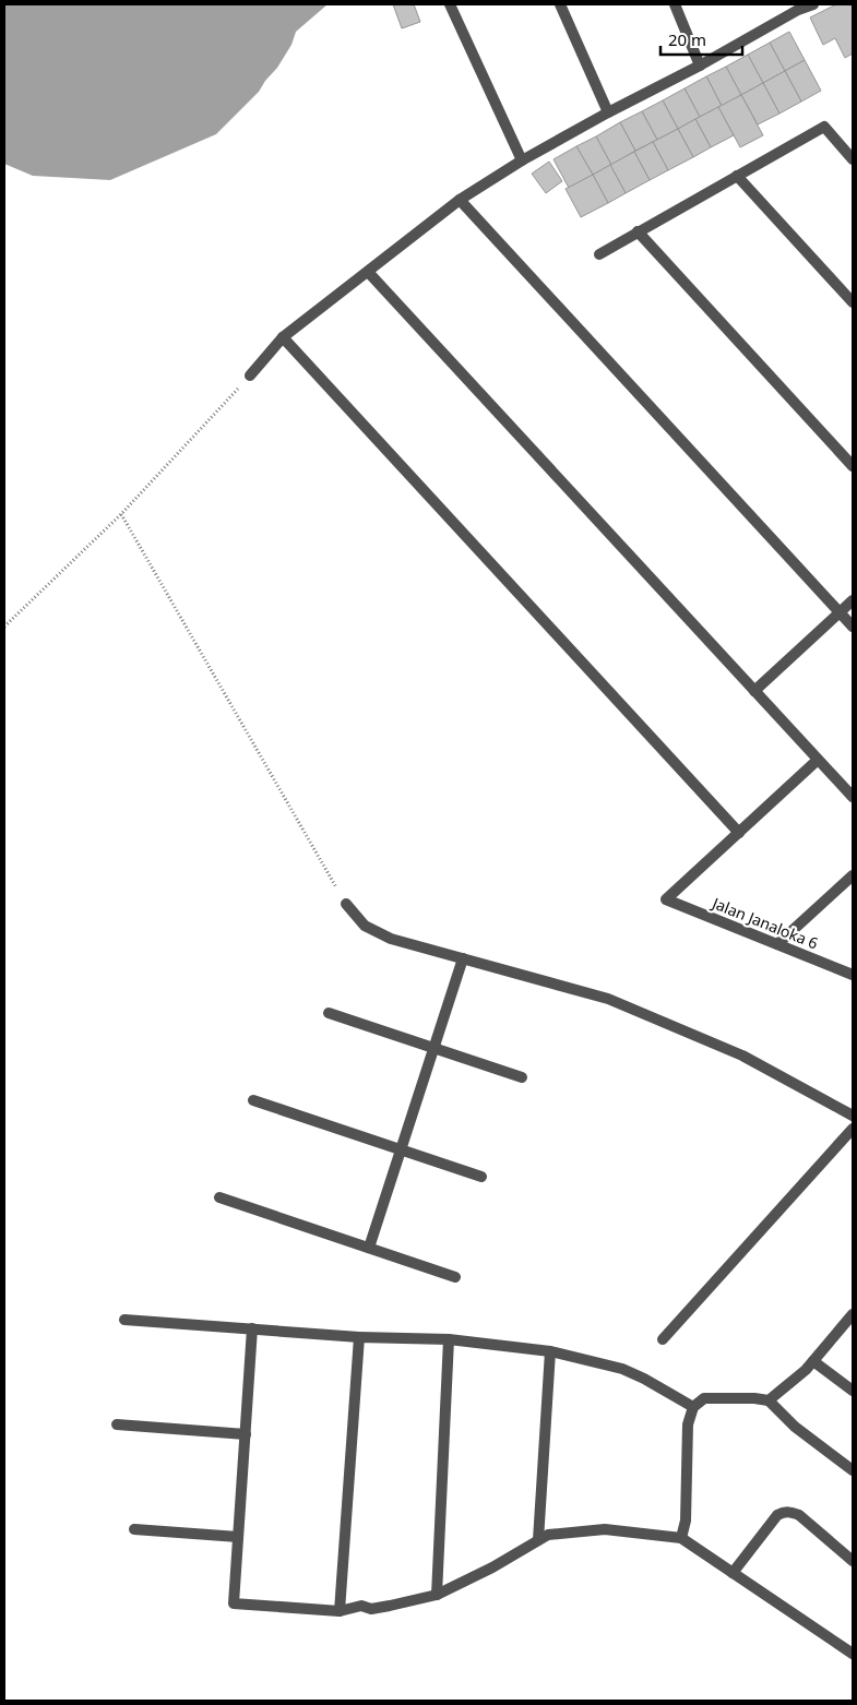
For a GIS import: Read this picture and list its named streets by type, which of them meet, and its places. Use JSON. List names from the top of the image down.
{
  "streets": {
    "street": ["Jalan Janaloka 6"]
  },
  "scale_bar": "20 m"
}
